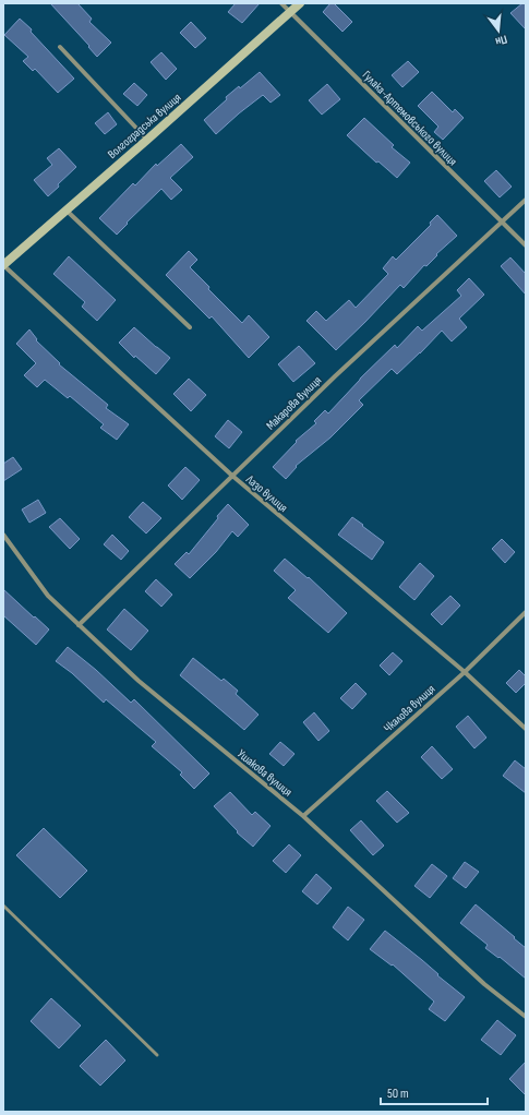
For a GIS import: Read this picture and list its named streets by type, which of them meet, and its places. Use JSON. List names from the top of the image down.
{
  "streets": {
    "street": [
      "Гулака-Артемовського вулиця",
      "Волгоградська вулиця",
      "Макарова вулиця",
      "Лазо вулиця",
      "Чкалова вулиця",
      "Ушакова вулиця"
    ]
  },
  "crossings": [
    ["Гулака-Артемовського вулиця", "Волгоградська вулиця"],
    ["Гулака-Артемовського вулиця", "Макарова вулиця"],
    ["Волгоградська вулиця", "Лазо вулиця"],
    ["Макарова вулиця", "Лазо вулиця"],
    ["Макарова вулиця", "Ушакова вулиця"],
    ["Лазо вулиця", "Чкалова вулиця"],
    ["Чкалова вулиця", "Ушакова вулиця"]
  ],
  "scale_bar": "50 m",
  "north": "bottom"
}
